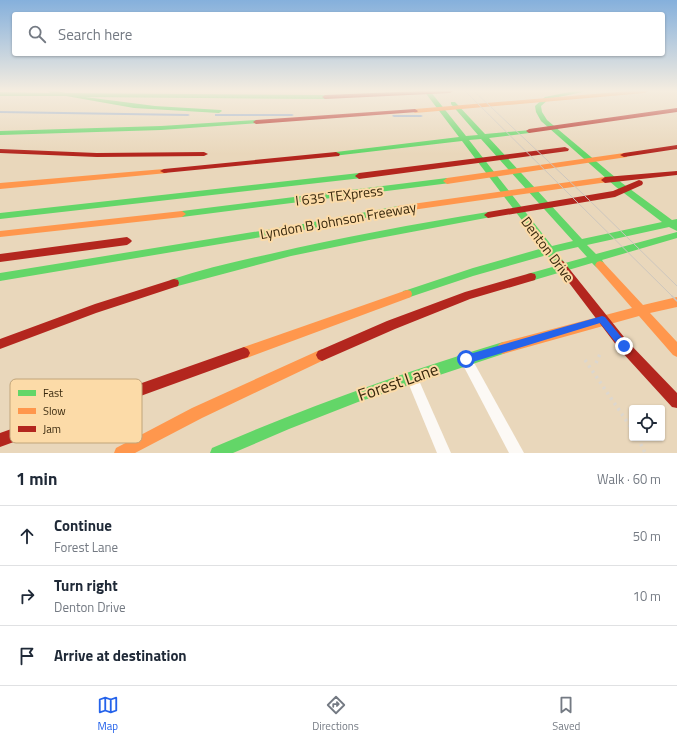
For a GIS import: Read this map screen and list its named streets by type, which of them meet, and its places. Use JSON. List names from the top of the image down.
{
  "streets": {
    "main road": [
      "I 635 TEXpress",
      "Lyndon B Johnson Freeway",
      "Denton Drive",
      "Forest Lane"
    ]
  },
  "crossings": [
    ["Denton Drive", "Forest Lane"]
  ],
  "legend": ["Fast", "Slow", "Jam"],
  "page": {
    "search": "Search here",
    "heading": ["1 min", "Walk · 60 m"],
    "list": [
      ["Continue", "Forest Lane", "50 m"],
      ["Turn right", "Denton Drive", "10 m"],
      "Arrive at destination"
    ],
    "nav": ["Map", "Directions", "Saved"]
  }
}
